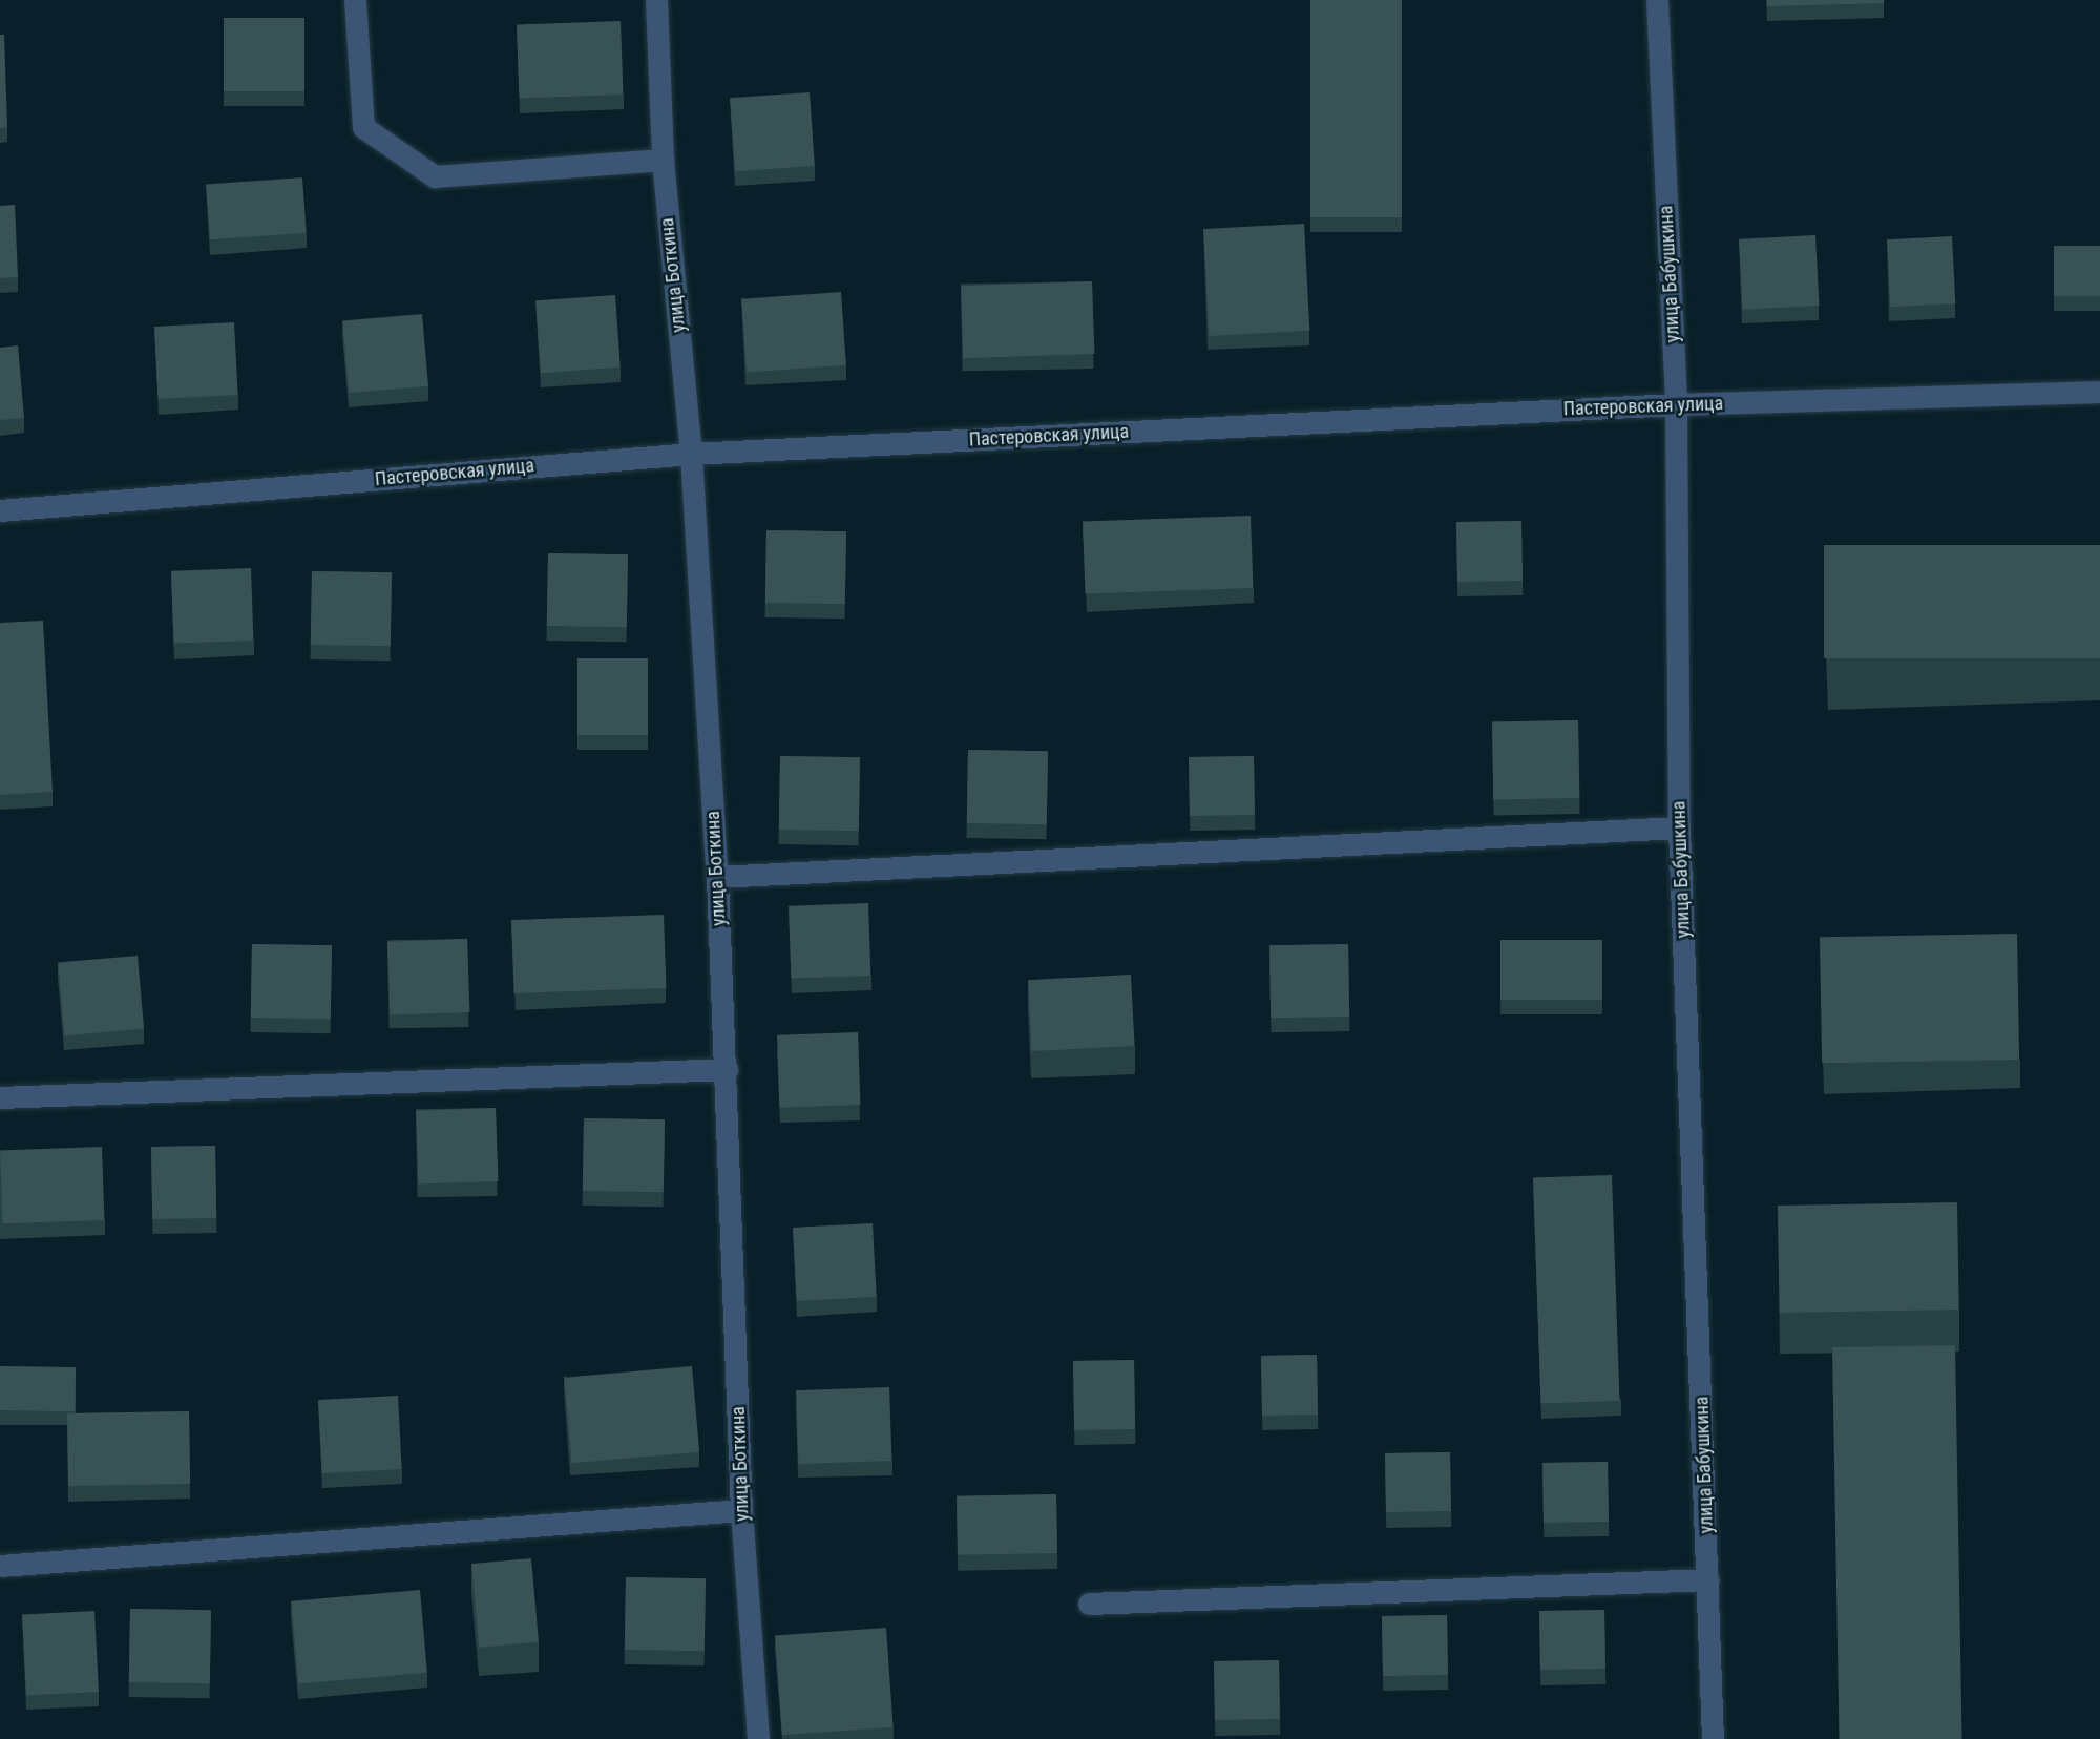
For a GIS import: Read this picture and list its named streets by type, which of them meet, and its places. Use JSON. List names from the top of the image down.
{
  "streets": {
    "street": ["улица Бабушкина", "улица Боткина", "Пастеровская улица"]
  },
  "crossings": [
    ["улица Бабушкина", "Пастеровская улица"],
    ["улица Боткина", "Пастеровская улица"]
  ]
}
